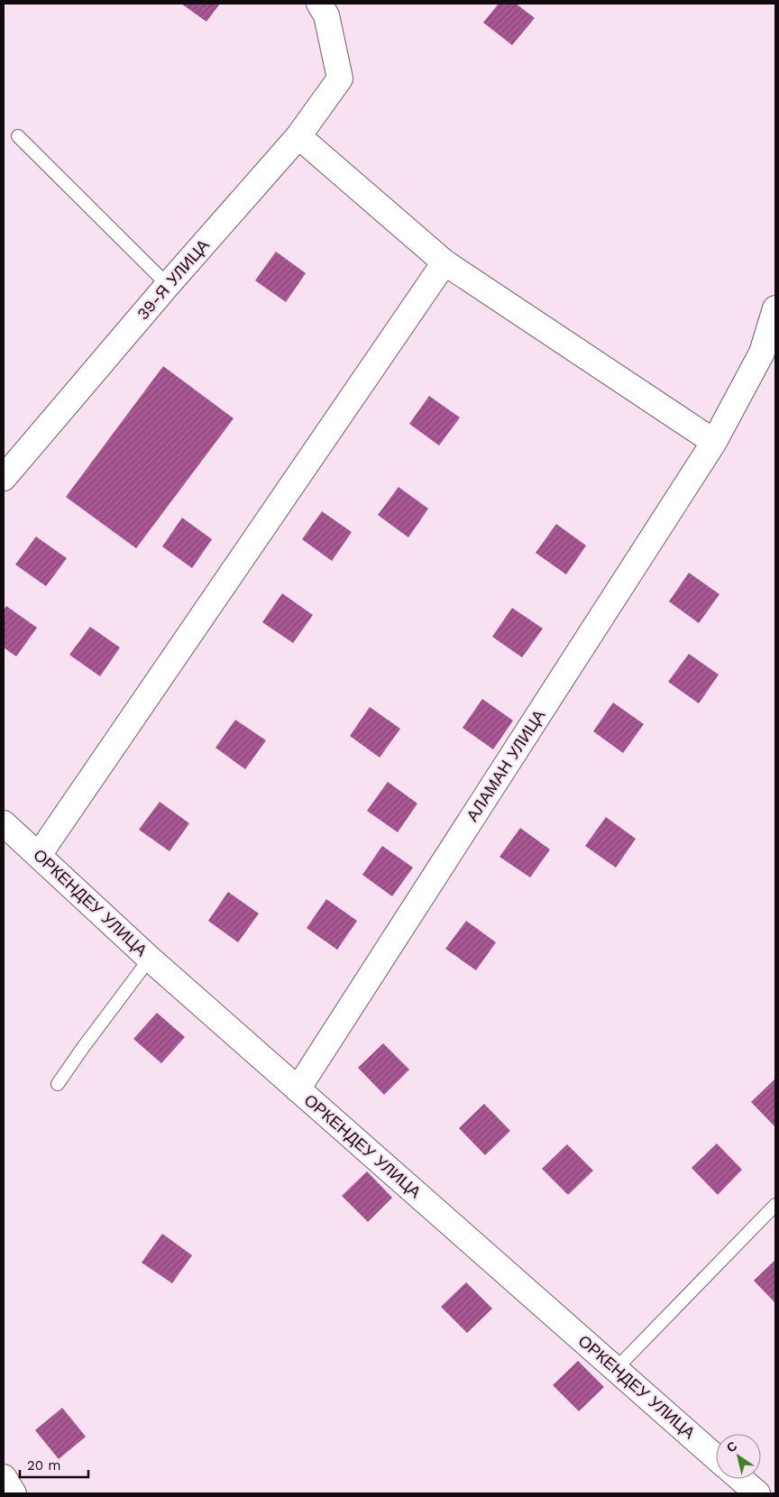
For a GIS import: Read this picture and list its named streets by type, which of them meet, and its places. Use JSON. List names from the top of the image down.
{
  "streets": {
    "street": ["39-Я УЛИЦА", "АЛАМАН УЛИЦА", "ОРКЕНДЕУ УЛИЦА"]
  },
  "crossings": [
    ["АЛАМАН УЛИЦА", "ОРКЕНДЕУ УЛИЦА"]
  ],
  "scale_bar": "20 m",
  "north": "top left"
}
